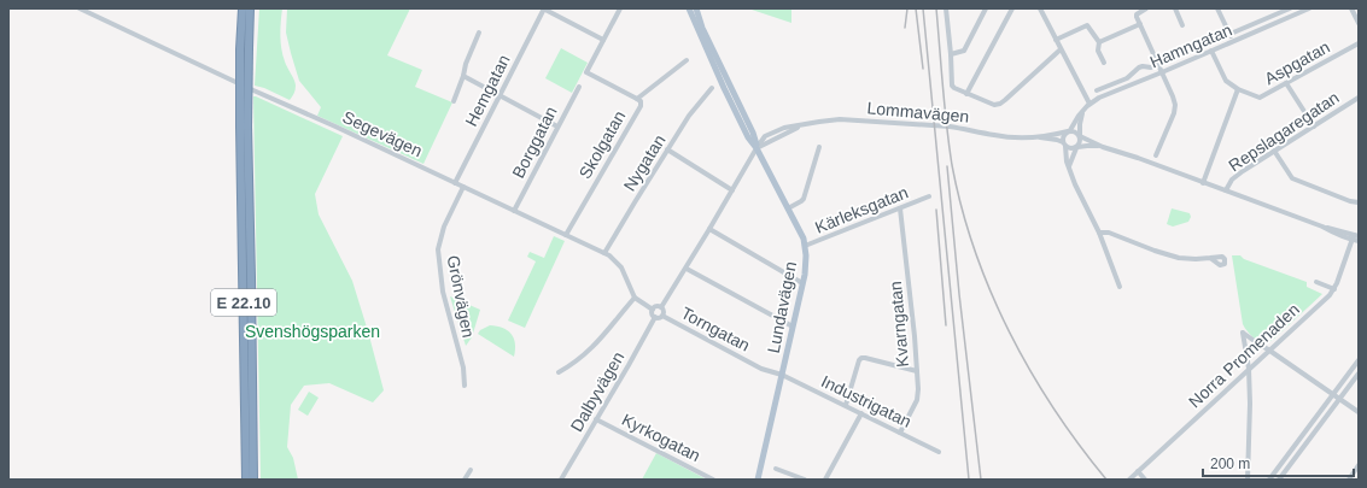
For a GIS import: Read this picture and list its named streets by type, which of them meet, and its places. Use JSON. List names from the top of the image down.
{
  "streets": {
    "highway": ["E 22.10"],
    "main road": ["Lundavägen"],
    "street": [
      "Hamngatan",
      "Aspgatan",
      "Hemgatan",
      "Lommavägen",
      "Repslagaregatan",
      "Segevägen",
      "Borggatan",
      "Skolgatan",
      "Nygatan",
      "Kärleksgatan",
      "Grönvägen",
      "Kvarngatan",
      "Torngatan",
      "Norra Promenaden",
      "Dalbyvägen",
      "Industrigatan",
      "Kyrkogatan"
    ]
  },
  "crossings": [
    ["Hamngatan", "Aspgatan"],
    ["Hamngatan", "Lommavägen"],
    ["Hemgatan", "Segevägen"],
    ["Lommavägen", "Repslagaregatan"],
    ["Lommavägen", "Lundavägen"],
    ["Lommavägen", "Norra Promenaden"],
    ["Segevägen", "Borggatan"],
    ["Segevägen", "Skolgatan"],
    ["Segevägen", "Nygatan"],
    ["Segevägen", "Grönvägen"],
    ["Kärleksgatan", "Lundavägen"],
    ["Kärleksgatan", "Kvarngatan"],
    ["Lundavägen", "Torngatan"],
    ["Lundavägen", "Industrigatan"],
    ["Kvarngatan", "Industrigatan"],
    ["Torngatan", "Dalbyvägen"],
    ["Torngatan", "Industrigatan"],
    ["Dalbyvägen", "Kyrkogatan"]
  ],
  "parks": ["Svenshögsparken"],
  "scale_bar": "200 m"
}
